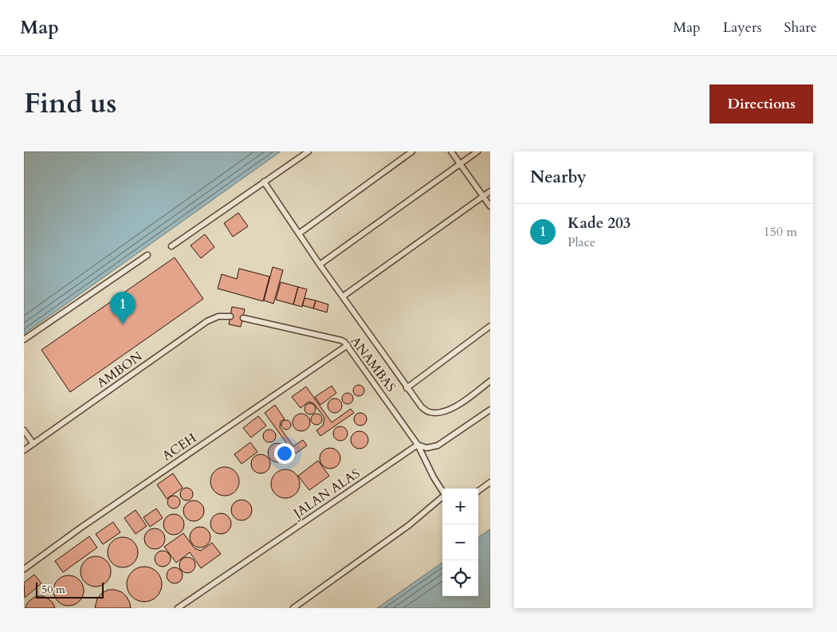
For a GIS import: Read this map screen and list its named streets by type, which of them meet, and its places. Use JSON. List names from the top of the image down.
{
  "streets": {
    "lane": [
      "ANAMBAS",
      "AMBON",
      "ACEH",
      "JALAN ALAS"
    ]
  },
  "crossings": [
    ["ANAMBAS", "ACEH"],
    ["ANAMBAS", "JALAN ALAS"]
  ],
  "scale_bar": "50 m",
  "page": {
    "header": "Map",
    "nav": ["Map", "Layers", "Share"],
    "title": "Find us",
    "buttons": "Directions",
    "heading": "Nearby",
    "list": [
      {
        "mark": "1",
        "name": "Kade 203",
        "note": "Place",
        "value": "150 m"
      }
    ],
    "pins": "1",
    "map_buttons": ["+", "−"],
    "scale": "50 m"
  }
}
